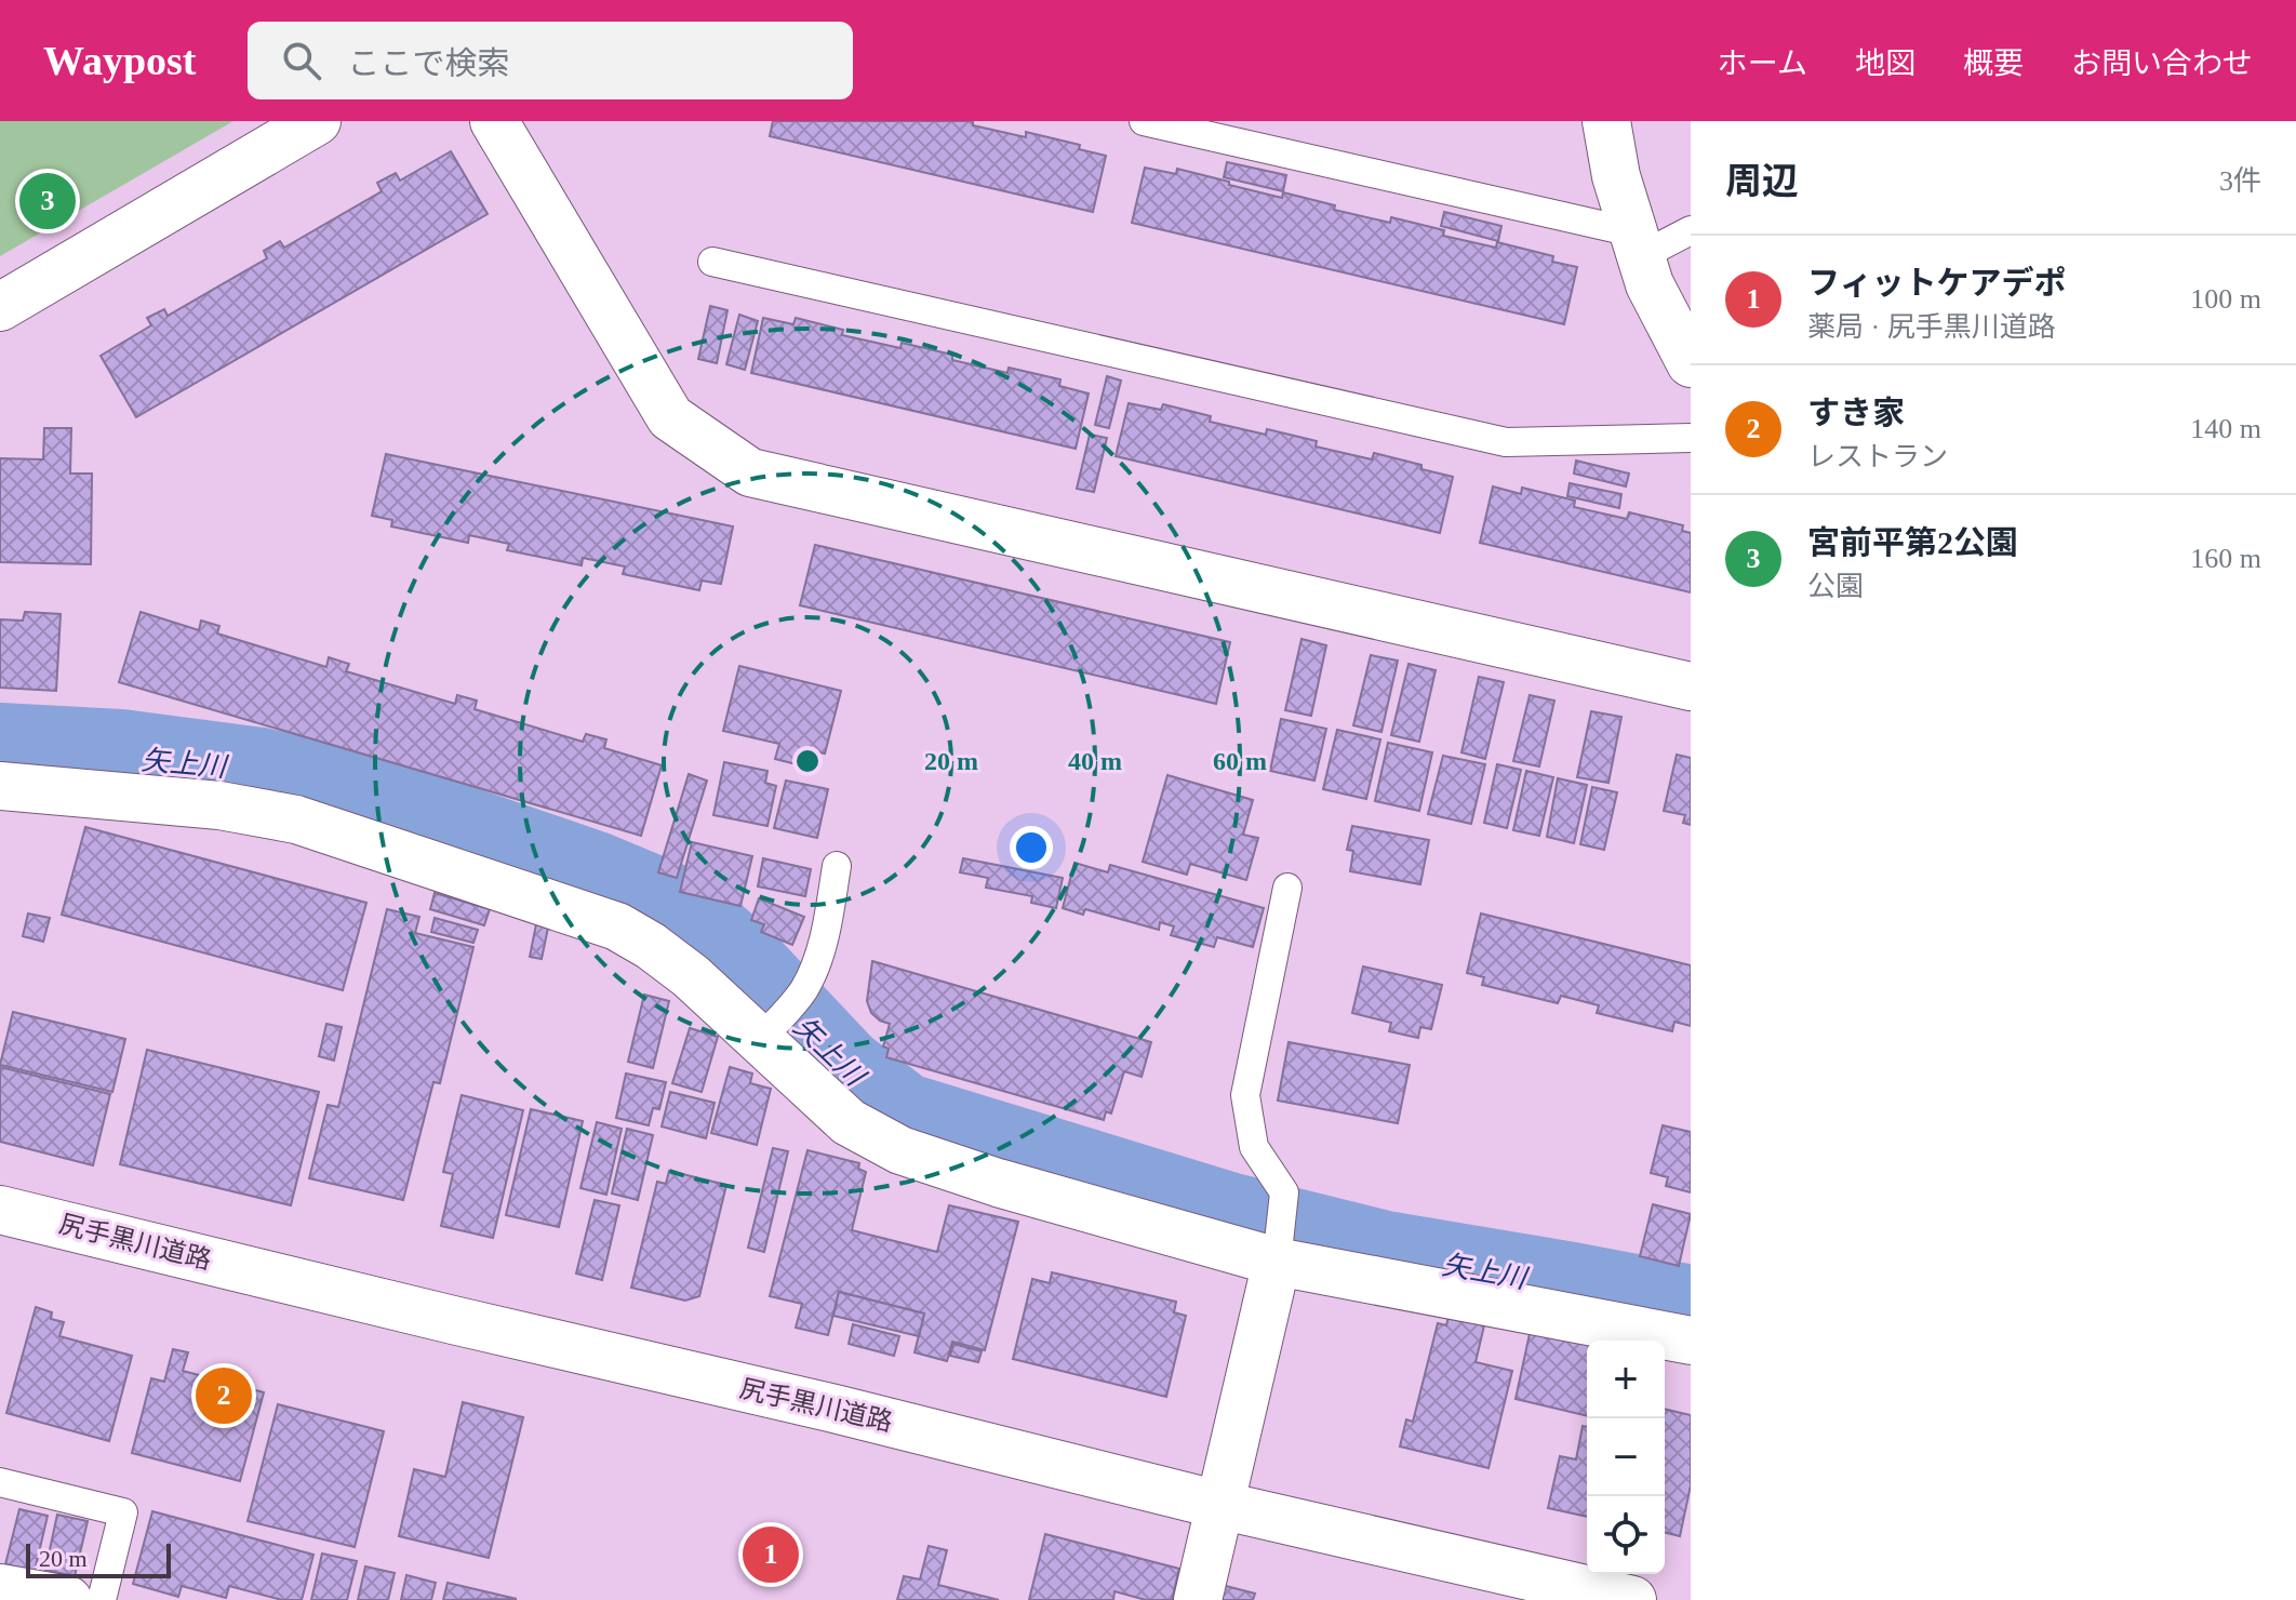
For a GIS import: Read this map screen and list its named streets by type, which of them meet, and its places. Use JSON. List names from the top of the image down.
{
  "streets": {
    "street": ["尻手黒川道路"]
  },
  "water": ["矢上川"],
  "scale_bar": "20 m",
  "page": {
    "header": "Waypost",
    "search": "ここで検索",
    "nav": [
      "ホーム",
      "地図",
      "概要",
      "お問い合わせ"
    ],
    "heading": ["周辺", "3件"],
    "pins": ["3", "2", "1"],
    "list": [
      {
        "mark": "1",
        "name": "フィットケアデポ",
        "note": "薬局 · 尻手黒川道路",
        "value": "100 m"
      },
      {
        "mark": "2",
        "name": "すき家",
        "note": "レストラン",
        "value": "140 m"
      },
      {
        "mark": "3",
        "name": "宮前平第2公園",
        "note": "公園",
        "value": "160 m"
      }
    ],
    "map_buttons": ["+", "−"],
    "scale": "20 m"
  },
  "rings": ["20 m", "40 m", "60 m"]
}
